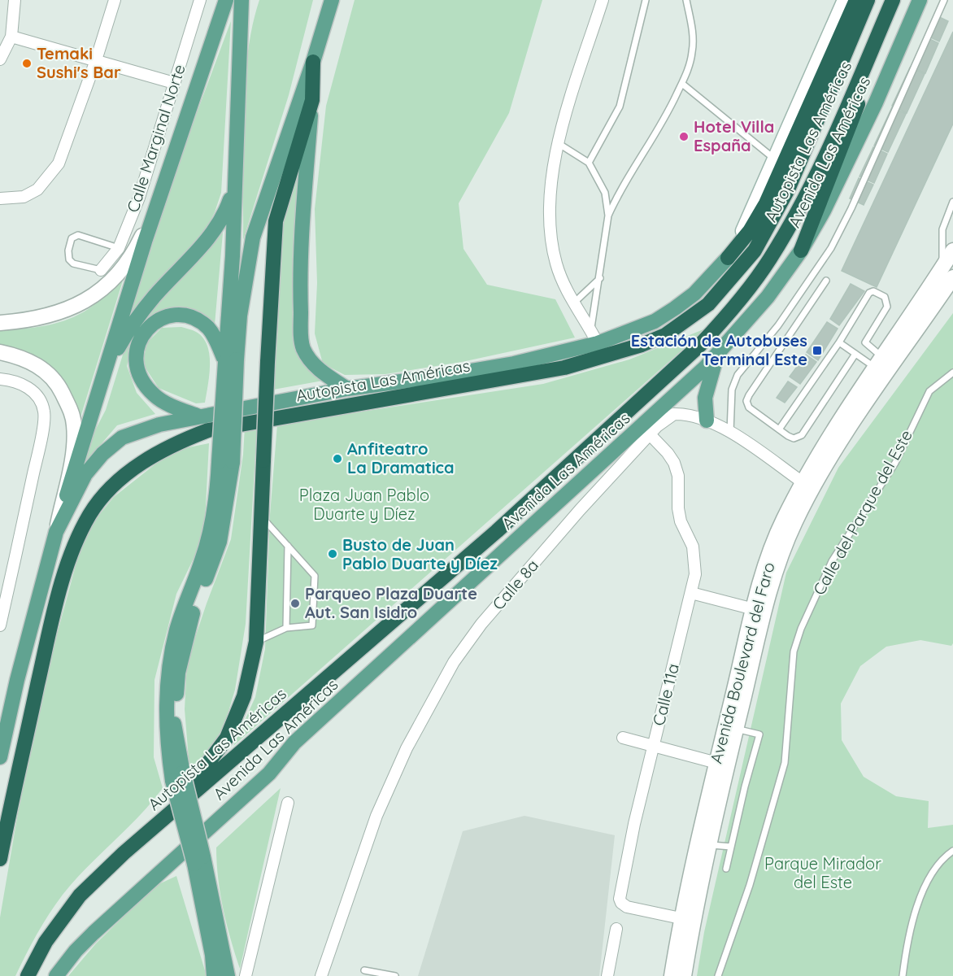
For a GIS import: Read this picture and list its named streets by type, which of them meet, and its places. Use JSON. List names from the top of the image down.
{
  "streets": {
    "highway": ["Autopista Las Américas"],
    "main road": ["Avenida Las Américas"],
    "street": [
      "Calle Marginal Norte",
      "Calle 8a",
      "Avenida Boulevard del Faro",
      "Calle 11a"
    ],
    "lane": ["Calle del Parque del Este"]
  },
  "crossings": [
    ["Avenida Las Américas", "Calle 8a"],
    ["Calle 8a", "Calle 11a"],
    ["Avenida Boulevard del Faro", "Calle 11a"]
  ],
  "parks": ["Plaza Juan Pablo Duarte y Díez", "Parque Mirador del Este"],
  "places": {
    "other": [
      "Temaki Sushi's Bar",
      "Hotel Villa España",
      "Anfiteatro La Dramatica",
      "Busto de Juan Pablo Duarte y Díez",
      "Parqueo Plaza Duarte Aut. San Isidro"
    ],
    "transit": ["Estación de Autobuses Terminal Este"]
  }
}
